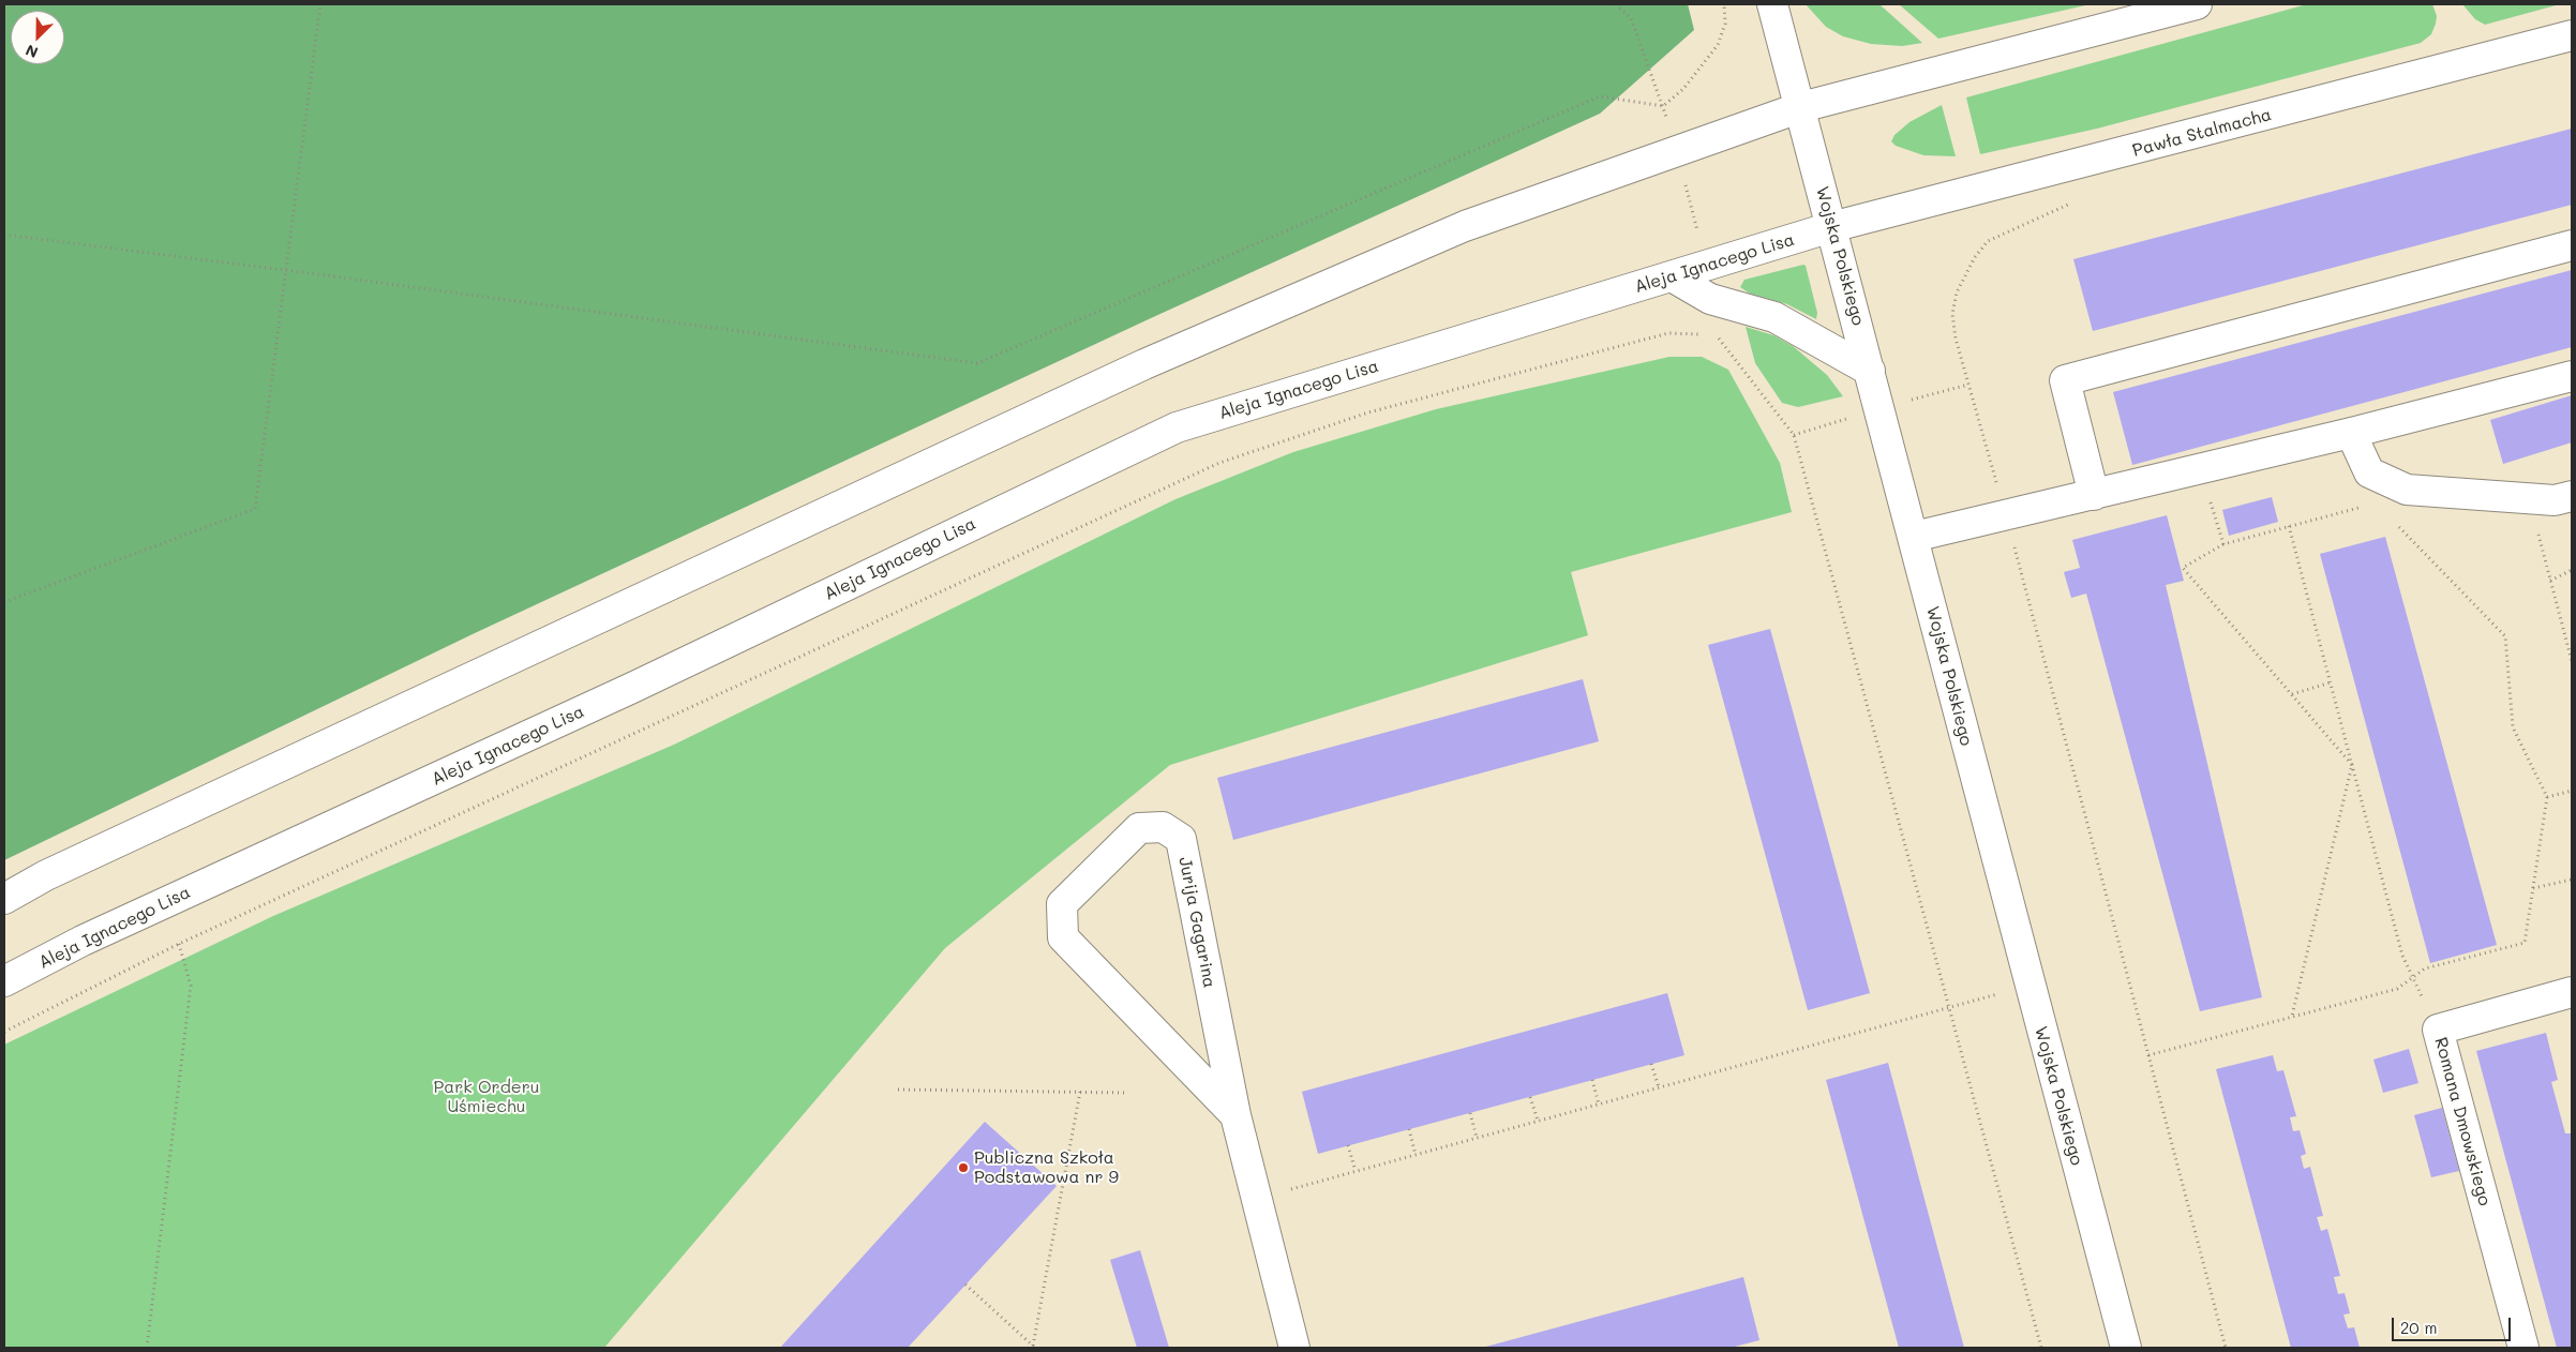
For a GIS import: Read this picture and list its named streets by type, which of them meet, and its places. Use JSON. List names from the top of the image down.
{
  "streets": {
    "street": [
      "Pawła Stalmacha",
      "Wojska Polskiego",
      "Aleja Ignacego Lisa",
      "Jurija Gagarina",
      "Romana Dmowskiego"
    ]
  },
  "crossings": [
    ["Pawła Stalmacha", "Wojska Polskiego"],
    ["Pawła Stalmacha", "Aleja Ignacego Lisa"],
    ["Wojska Polskiego", "Aleja Ignacego Lisa"]
  ],
  "parks": ["Park Orderu Uśmiechu"],
  "places": ["Publiczna Szkoła Podstawowa nr 9"],
  "scale_bar": "20 m",
  "north": "bottom left"
}
